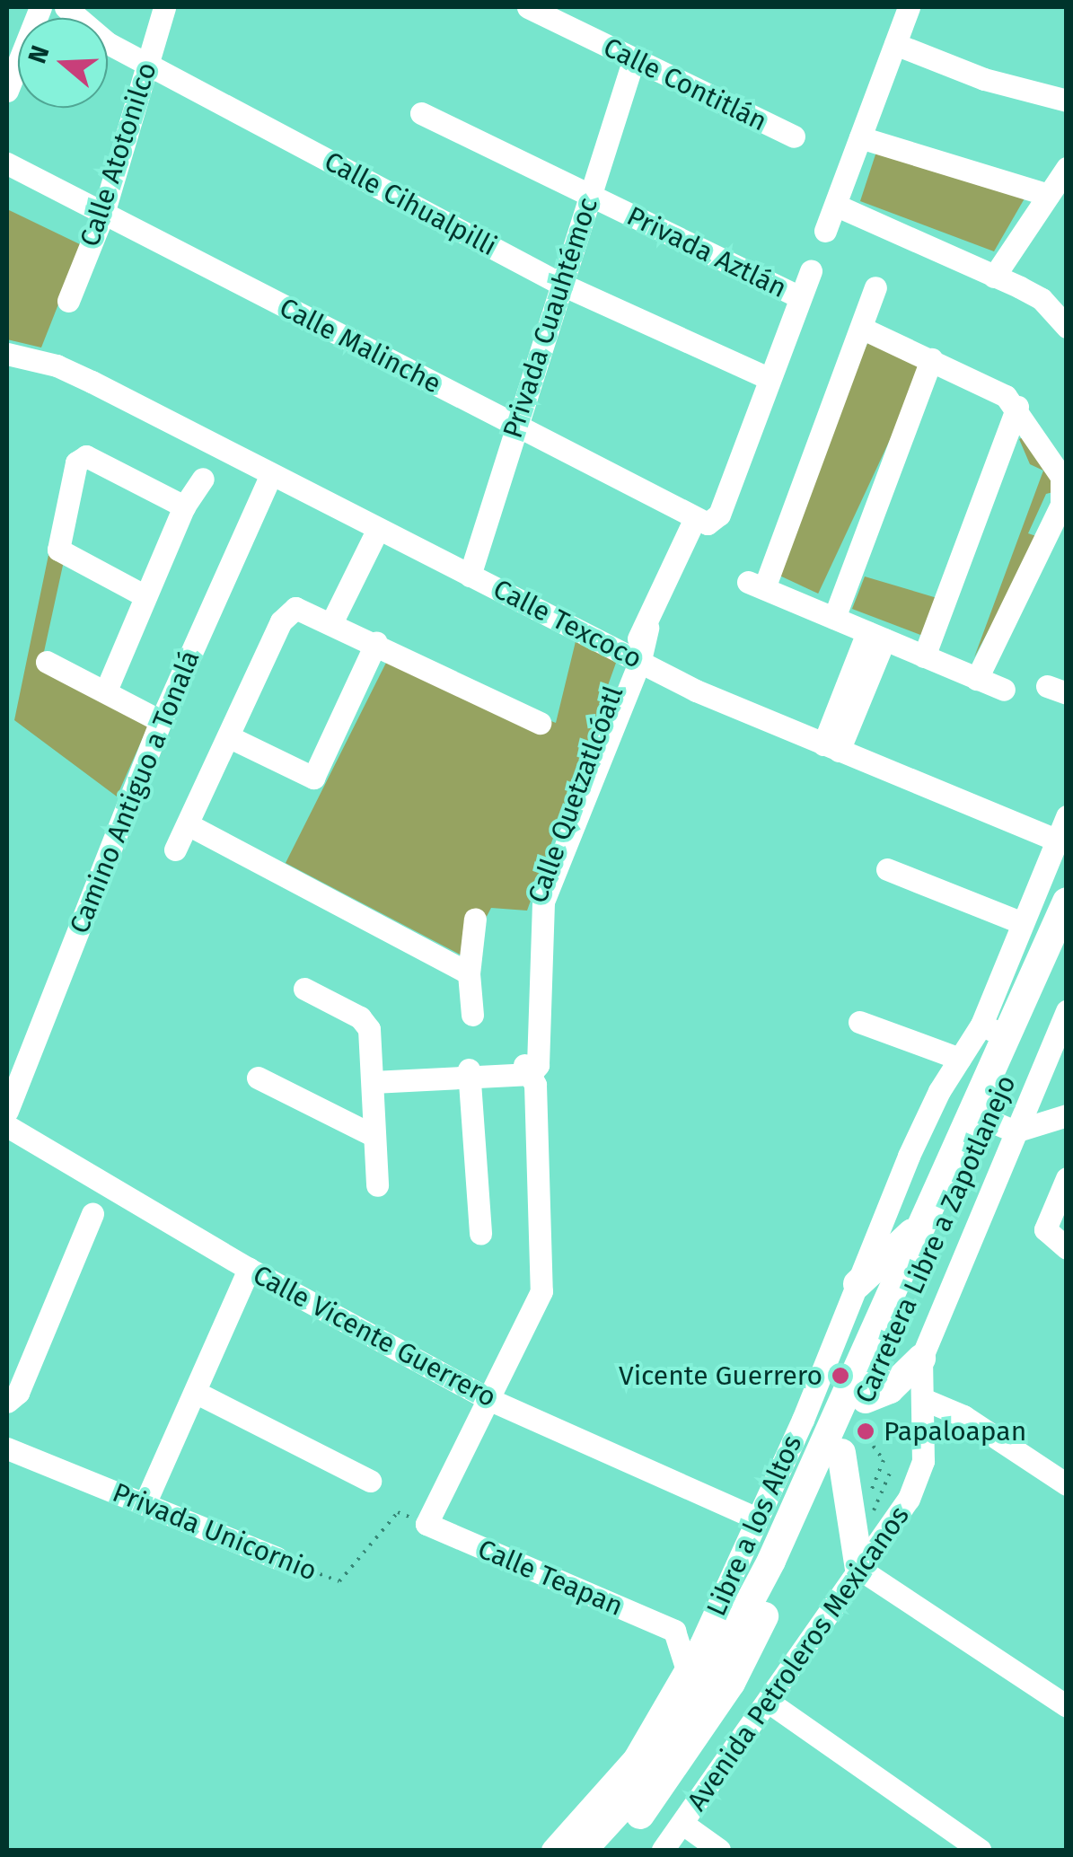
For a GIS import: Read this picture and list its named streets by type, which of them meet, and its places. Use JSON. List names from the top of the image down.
{
  "streets": {
    "main road": ["Carretera Libre a Zapotlanejo"],
    "street": [
      "Calle Contitlán",
      "Calle Atotonilco",
      "Calle Cihualpilli",
      "Privada Aztlán",
      "Privada Cuauhtémoc",
      "Calle Malinche",
      "Calle Texcoco",
      "Camino Antiguo a Tonalá",
      "Calle Quetzatlcóatl",
      "Calle Vicente Guerrero",
      "Libre a los Altos",
      "Privada Unicornio",
      "Calle Teapan",
      "Avenida Petroleros Mexicanos"
    ]
  },
  "crossings": [
    ["Calle Contitlán", "Privada Cuauhtémoc"],
    ["Calle Atotonilco", "Calle Cihualpilli"],
    ["Calle Atotonilco", "Calle Malinche"],
    ["Calle Cihualpilli", "Privada Cuauhtémoc"],
    ["Calle Cihualpilli", "Calle Quetzatlcóatl"],
    ["Privada Aztlán", "Privada Cuauhtémoc"],
    ["Privada Aztlán", "Calle Quetzatlcóatl"],
    ["Privada Cuauhtémoc", "Calle Malinche"],
    ["Privada Cuauhtémoc", "Calle Texcoco"],
    ["Calle Malinche", "Calle Quetzatlcóatl"],
    ["Calle Texcoco", "Camino Antiguo a Tonalá"],
    ["Calle Texcoco", "Calle Quetzatlcóatl"],
    ["Calle Texcoco", "Carretera Libre a Zapotlanejo"],
    ["Calle Quetzatlcóatl", "Calle Vicente Guerrero"],
    ["Calle Quetzatlcóatl", "Calle Teapan"],
    ["Carretera Libre a Zapotlanejo", "Libre a los Altos"],
    ["Calle Vicente Guerrero", "Libre a los Altos"]
  ],
  "places": ["Vicente Guerrero", "Papaloapan"],
  "north": "left"
}
